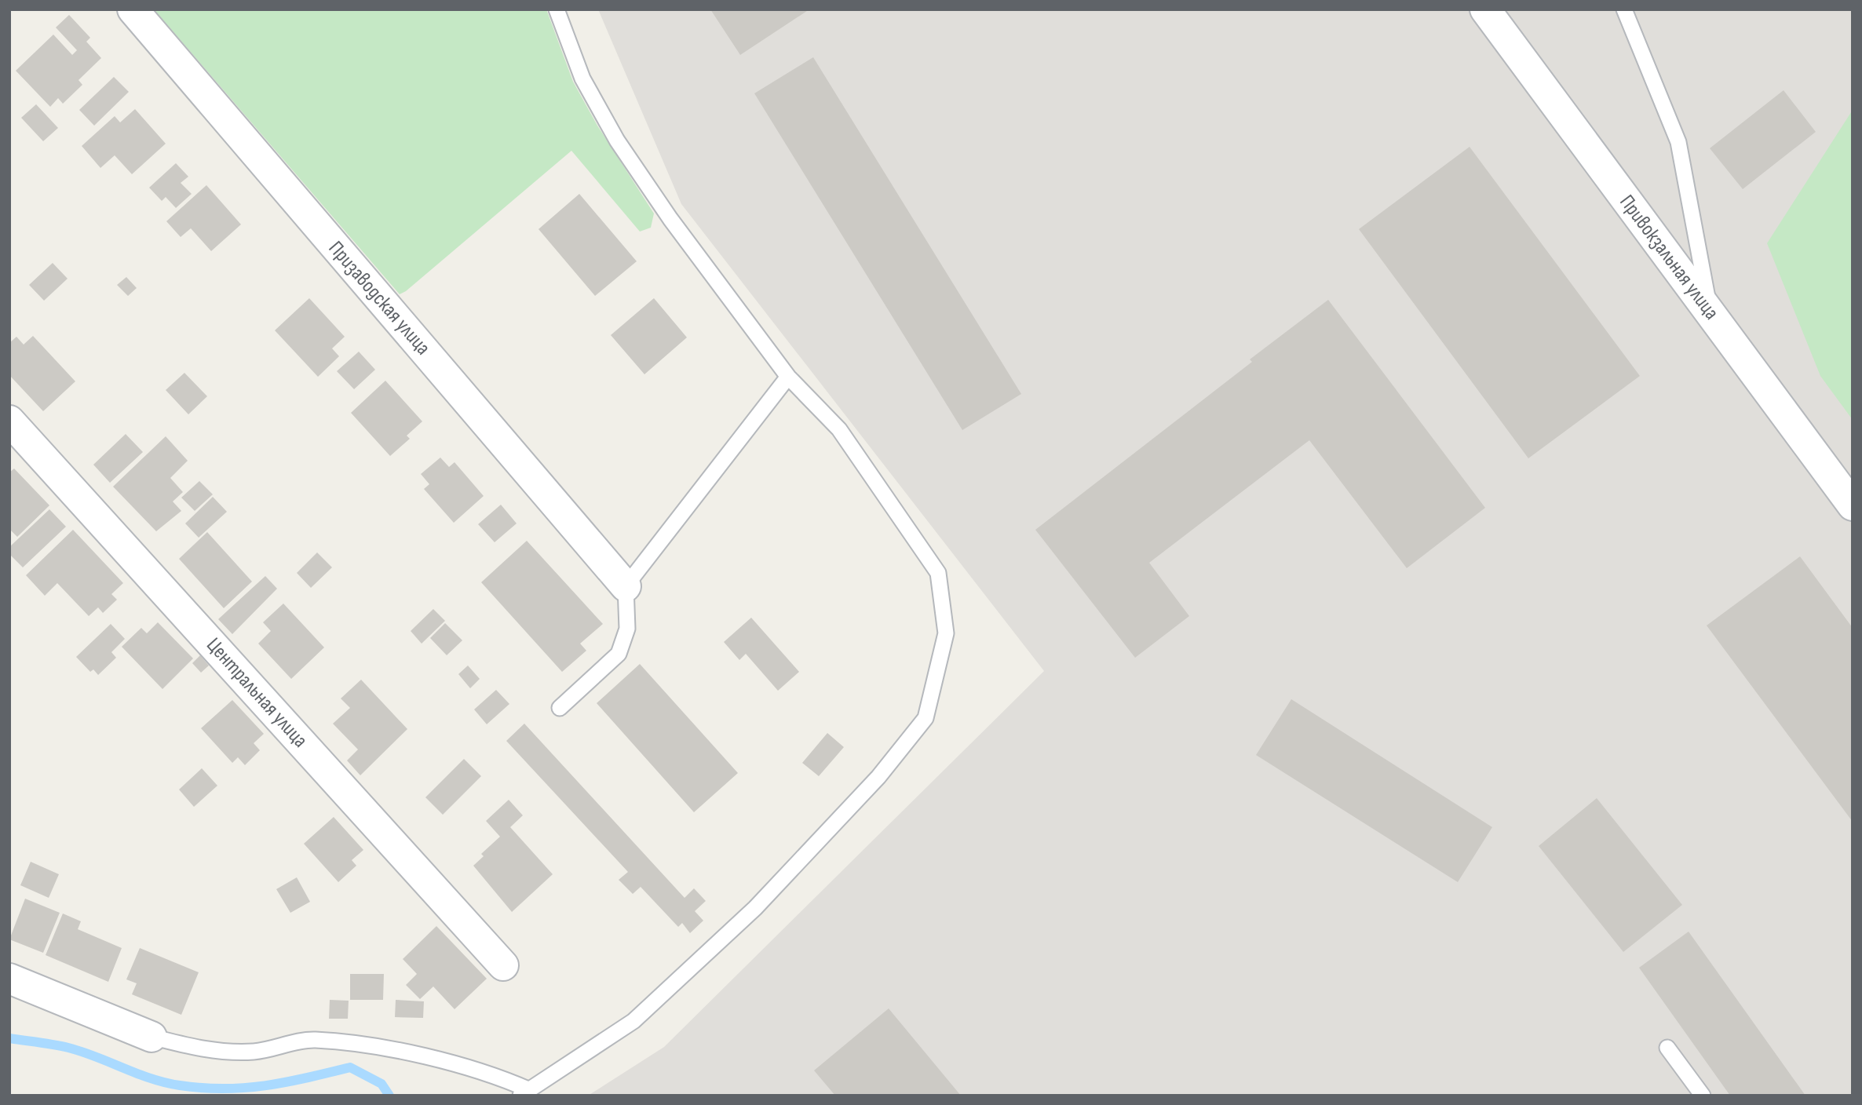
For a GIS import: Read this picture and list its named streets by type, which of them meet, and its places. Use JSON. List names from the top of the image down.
{
  "streets": {
    "street": ["Привокзальная улица", "Призаводская улица", "Центральная улица"]
  }
}
